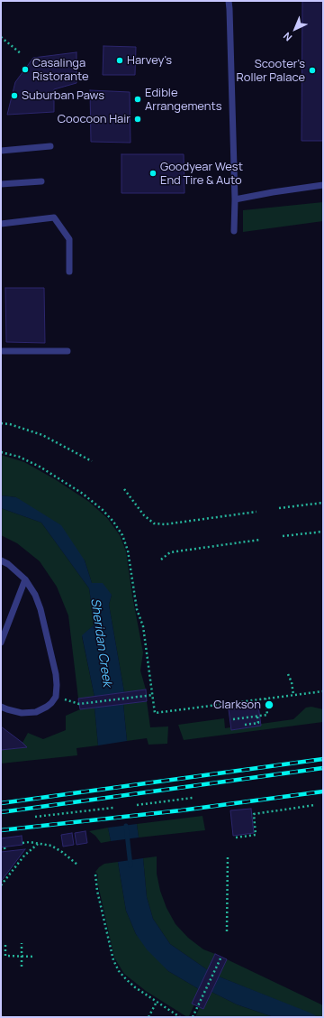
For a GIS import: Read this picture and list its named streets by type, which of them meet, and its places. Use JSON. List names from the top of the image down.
{
  "water": ["Sheridan Creek"],
  "places": [
    "Harvey's",
    "Casalinga Ristorante",
    "Scooter's Roller Palace",
    "Suburban Paws",
    "Edible Arrangements",
    "Coocoon Hair",
    "Goodyear West End Tire & Auto",
    "Clarkson"
  ],
  "north": "bottom left"
}
